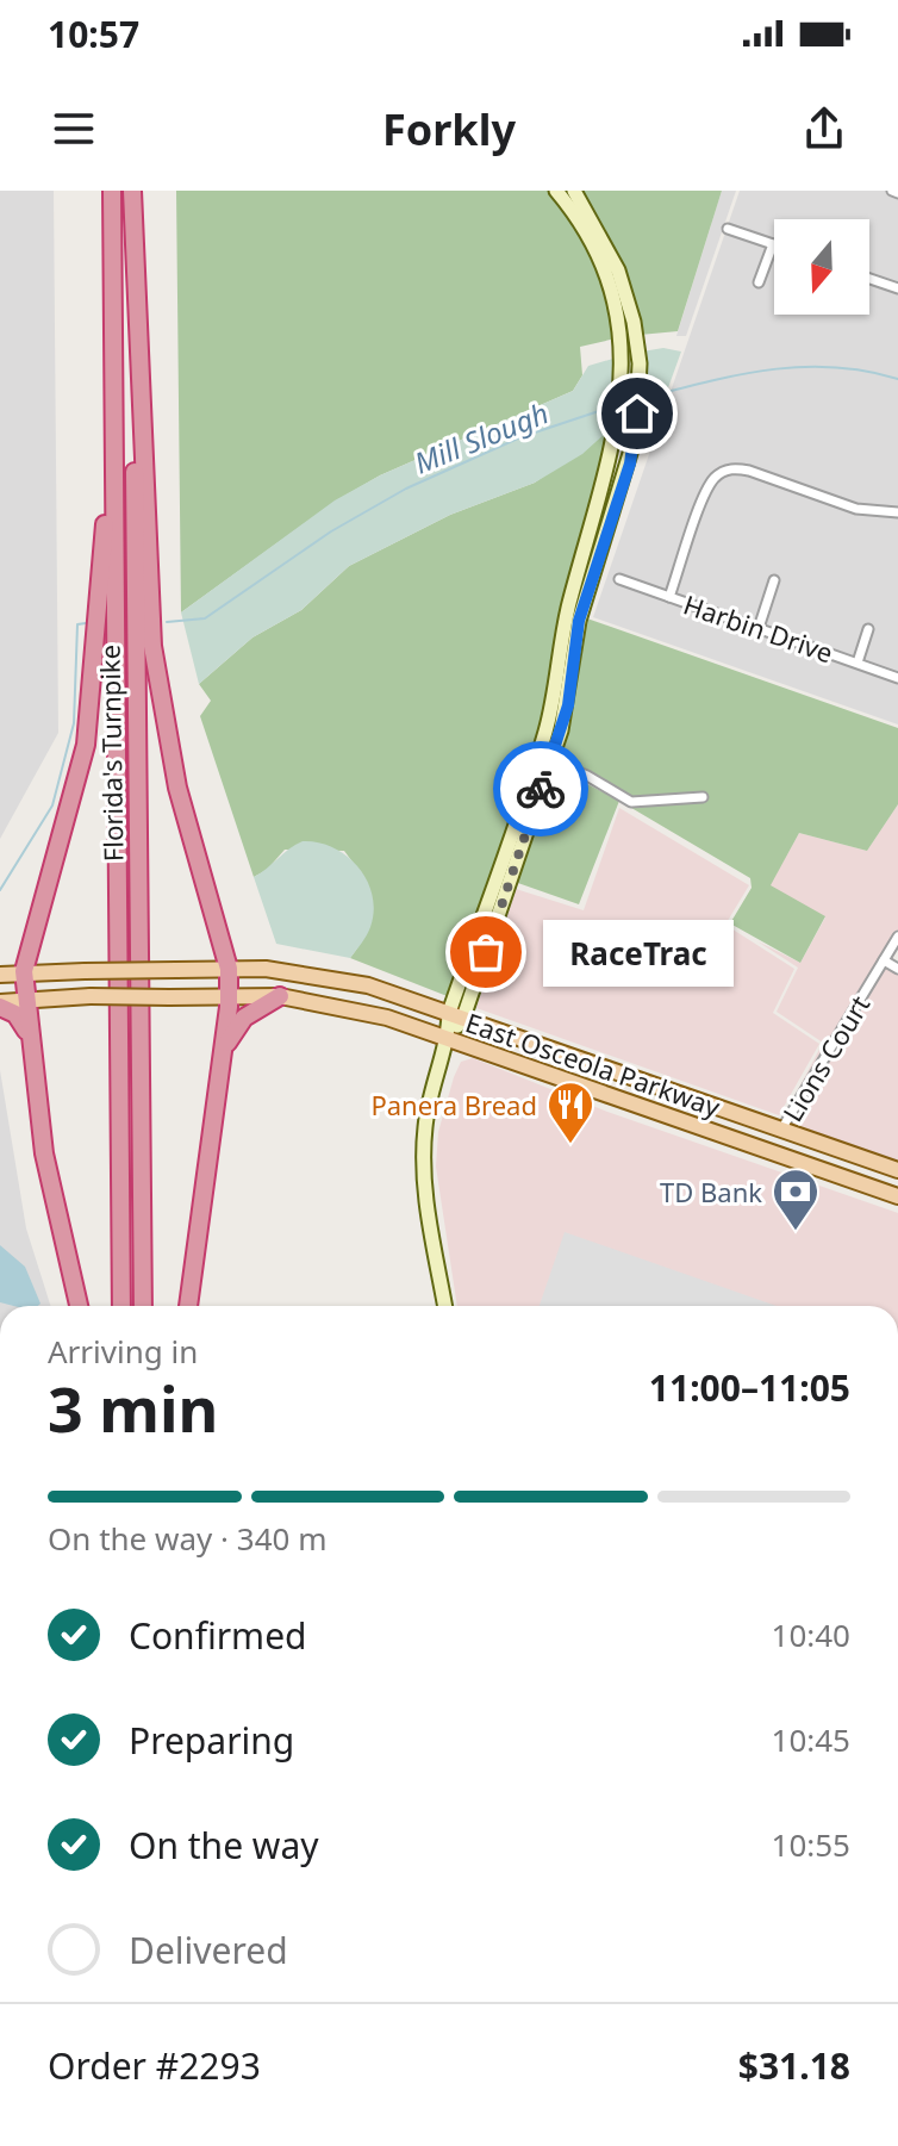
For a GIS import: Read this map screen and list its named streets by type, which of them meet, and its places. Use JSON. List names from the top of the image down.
{
  "streets": {
    "highway": ["Florida's Turnpike"],
    "main road": ["East Osceola Parkway"],
    "street": ["Harbin Drive", "Lions Court"]
  },
  "crossings": [
    ["Lions Court", "East Osceola Parkway"]
  ],
  "water": ["Mill Slough"],
  "places": {
    "other": ["RaceTrac"],
    "restaurant": ["Panera Bread"],
    "bank": ["TD Bank"]
  },
  "north": "bottom",
  "page": {
    "status": "10:57",
    "header": "Forkly",
    "bubble": "RaceTrac",
    "heading": ["3 min", "Arriving in", "11:00–11:05"],
    "panel": ["Order #2293", "$31.18"],
    "bar": "On the way · 340 m",
    "list": [
      ["Confirmed", "10:40"],
      ["Preparing", "10:45"],
      ["On the way", "10:55"],
      "Delivered"
    ]
  }
}
